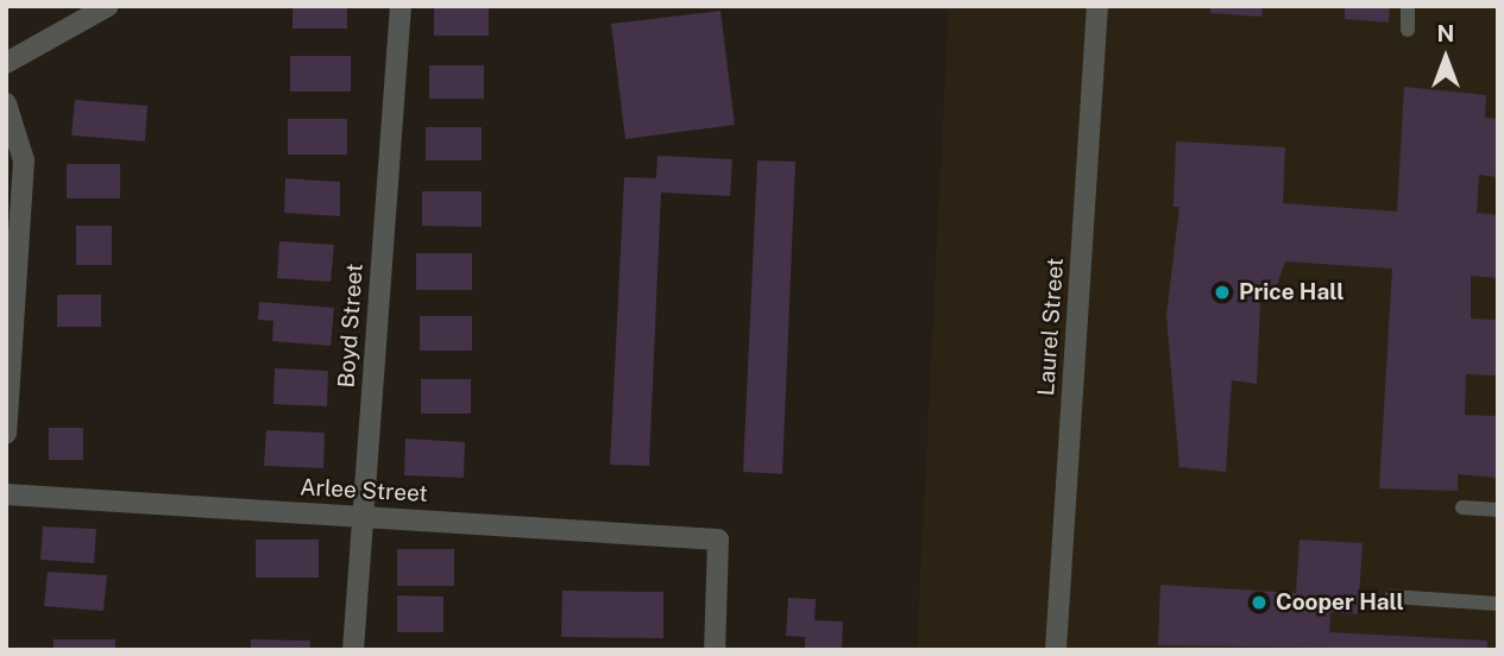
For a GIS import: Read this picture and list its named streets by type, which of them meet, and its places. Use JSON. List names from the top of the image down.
{
  "streets": {
    "street": ["Boyd Street", "Laurel Street", "Arlee Street"]
  },
  "crossings": [
    ["Boyd Street", "Arlee Street"]
  ],
  "places": ["Price Hall", "Cooper Hall"],
  "north": "top"
}
